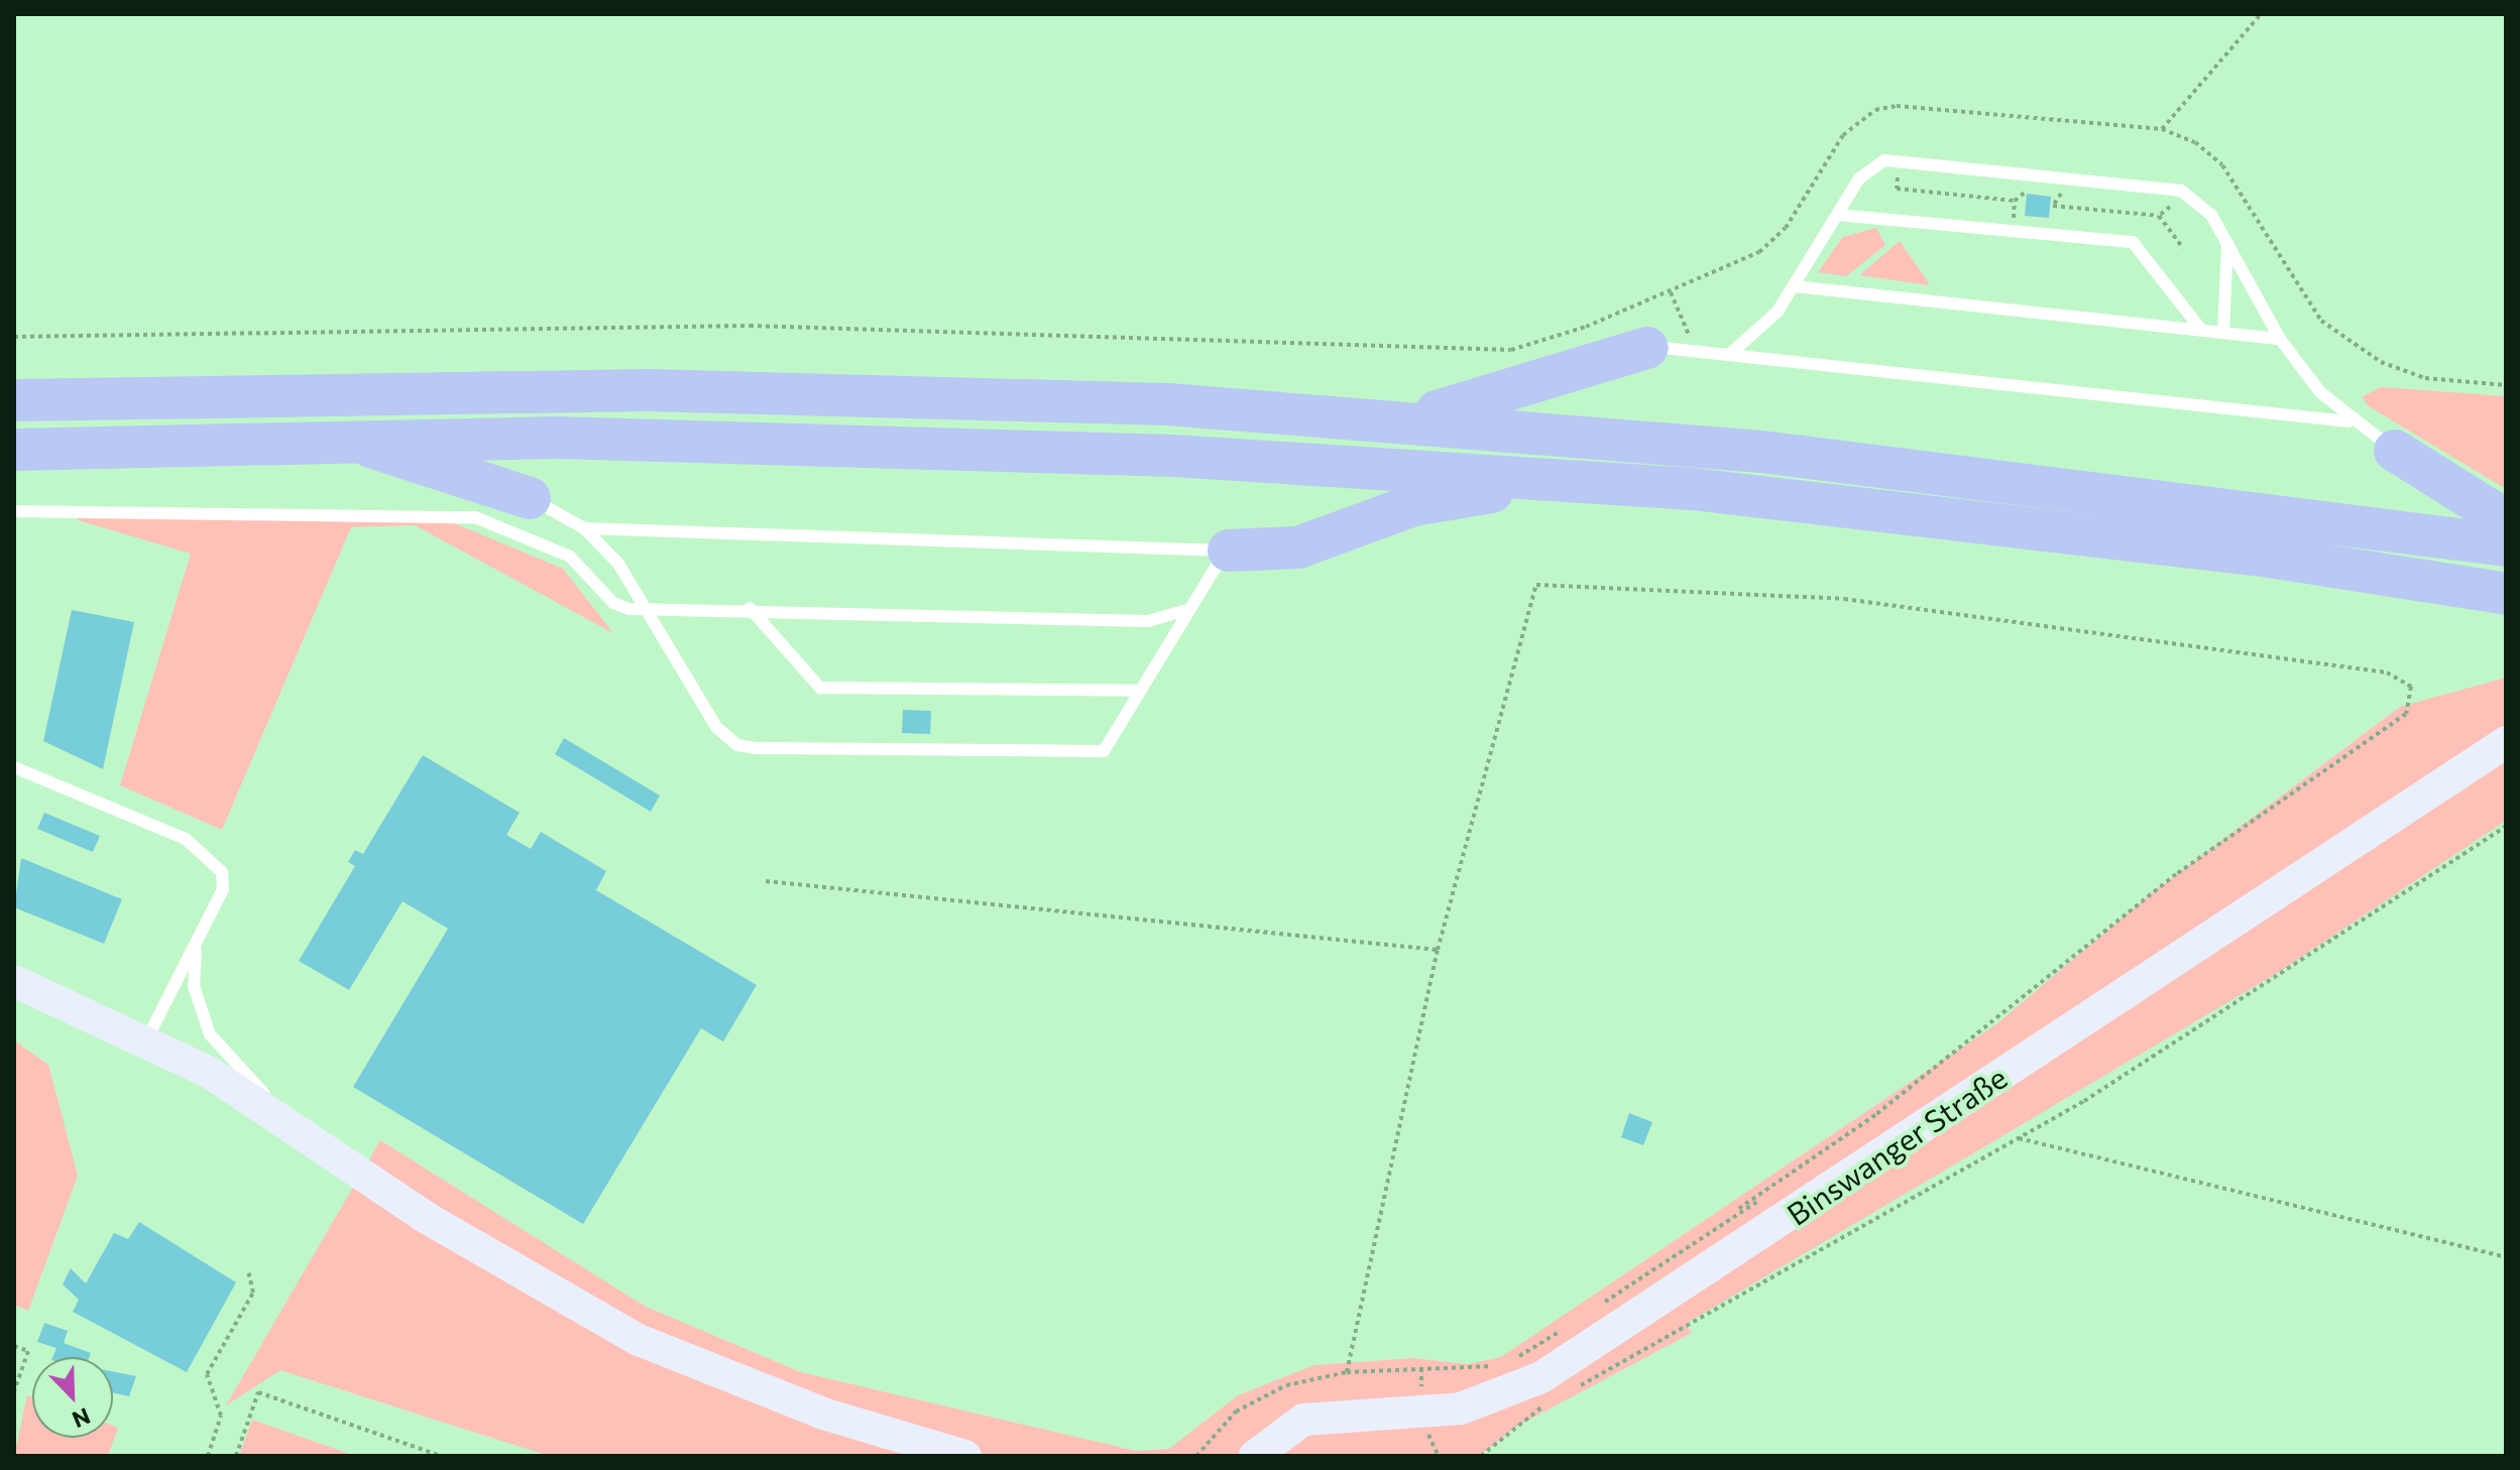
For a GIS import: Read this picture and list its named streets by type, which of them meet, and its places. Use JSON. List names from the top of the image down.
{
  "streets": {
    "main road": ["Binswanger Straße"]
  },
  "north": "bottom right"
}
